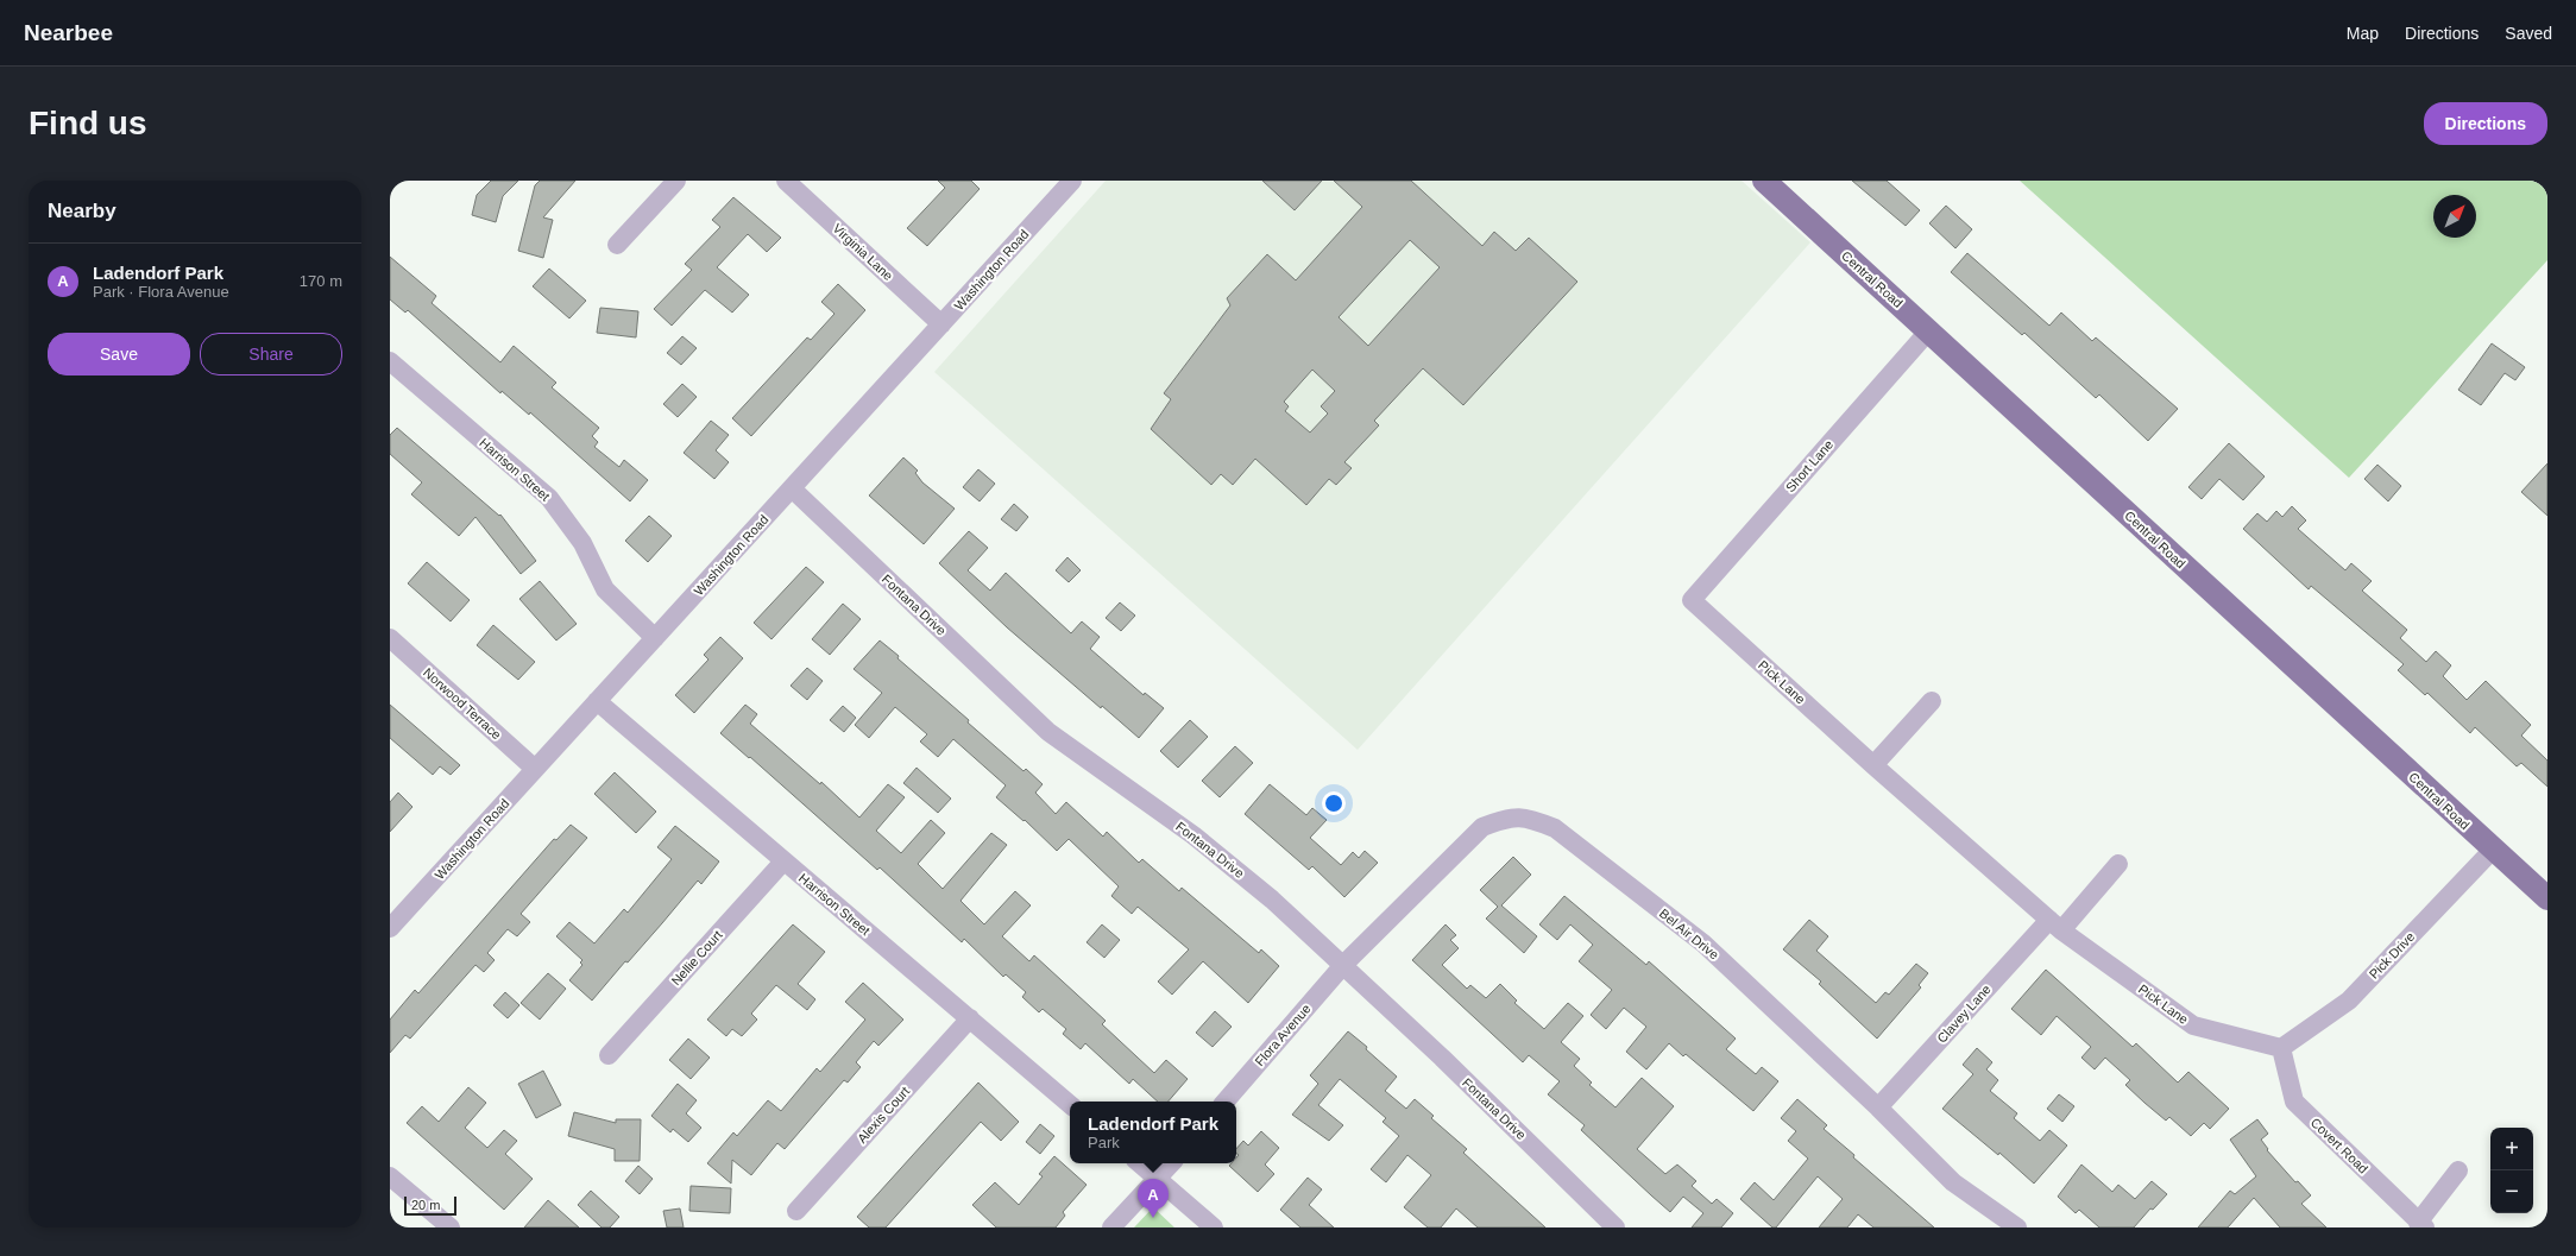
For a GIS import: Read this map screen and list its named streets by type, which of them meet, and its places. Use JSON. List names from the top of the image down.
{
  "streets": {
    "main road": ["Central Road"],
    "street": [
      "Virginia Lane",
      "Washington Road",
      "Short Lane",
      "Harrison Street",
      "Fontana Drive",
      "Pick Lane",
      "Norwood Terrace",
      "Bel Air Drive",
      "Pick Drive",
      "Nellie Court",
      "Clavey Lane",
      "Flora Avenue",
      "Alexis Court",
      "Covert Road"
    ]
  },
  "crossings": [
    ["Virginia Lane", "Washington Road"],
    ["Washington Road", "Harrison Street"],
    ["Washington Road", "Fontana Drive"],
    ["Washington Road", "Norwood Terrace"],
    ["Central Road", "Short Lane"],
    ["Central Road", "Pick Drive"],
    ["Short Lane", "Pick Lane"],
    ["Harrison Street", "Nellie Court"],
    ["Harrison Street", "Alexis Court"],
    ["Fontana Drive", "Bel Air Drive"],
    ["Fontana Drive", "Flora Avenue"],
    ["Pick Lane", "Pick Drive"],
    ["Pick Lane", "Clavey Lane"],
    ["Pick Lane", "Covert Road"],
    ["Bel Air Drive", "Clavey Lane"],
    ["Bel Air Drive", "Flora Avenue"],
    ["Pick Drive", "Covert Road"]
  ],
  "scale_bar": "20 m",
  "north": "top right",
  "page": {
    "header": "Nearbee",
    "nav": ["Map", "Directions", "Saved"],
    "buttons": [
      "Directions",
      ["Save", "Share"]
    ],
    "title": "Find us",
    "heading": "Nearby",
    "list": [
      {
        "mark": "A",
        "name": "Ladendorf Park",
        "note": "Park · Flora Avenue",
        "value": "170 m"
      }
    ],
    "popup": ["Ladendorf Park", "Park"],
    "map_buttons": ["+", "−"],
    "pins": "A",
    "scale": "20 m"
  }
}
